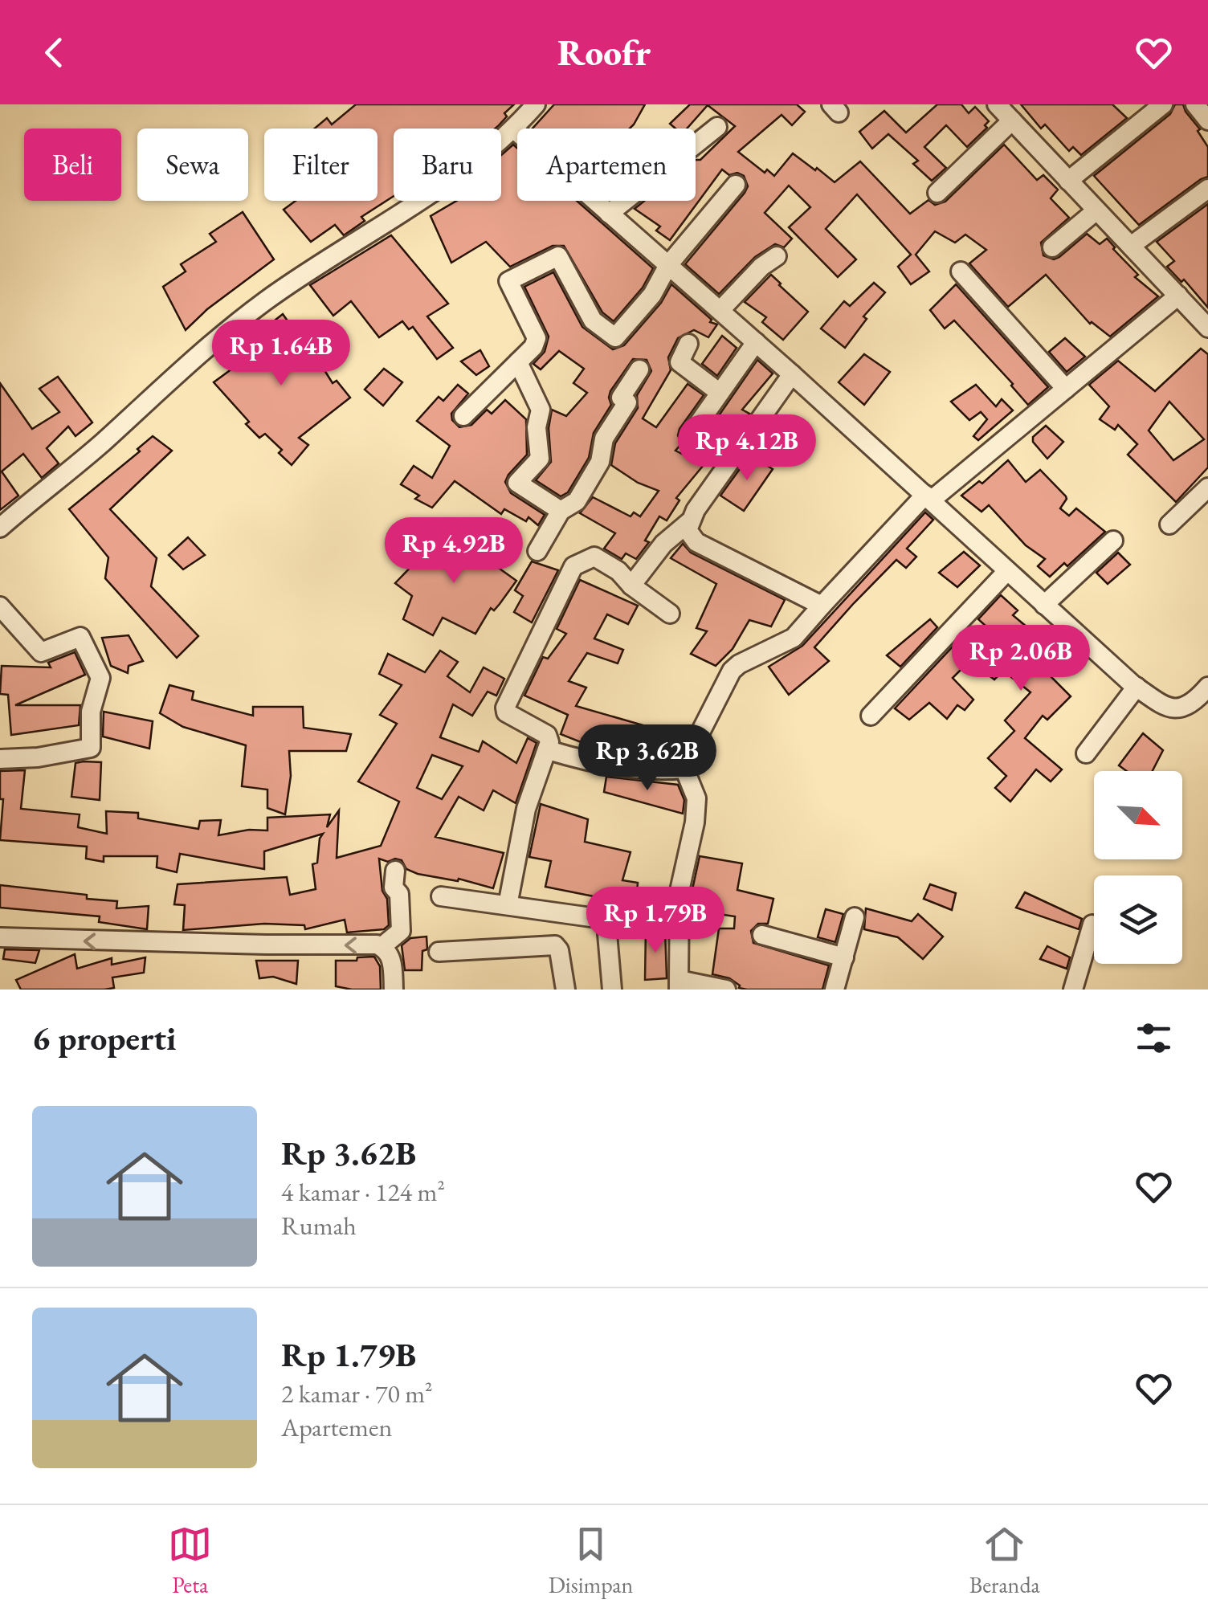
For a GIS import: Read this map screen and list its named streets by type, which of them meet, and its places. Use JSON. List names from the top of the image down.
{
  "north": "bottom right",
  "page": {
    "header": "Roofr",
    "chip": [
      "Beli",
      "Sewa",
      "Filter",
      "Baru",
      "Apartemen"
    ],
    "price": [
      "Rp 1.64B",
      "Rp 4.12B",
      "Rp 4.92B",
      "Rp 2.06B",
      "Rp 3.62B",
      "Rp 1.79B"
    ],
    "heading": "6 properti",
    "list": [
      {
        "name": "Rp 3.62B",
        "note": "4 kamar · 124 m² · Rumah"
      },
      {
        "name": "Rp 1.79B",
        "note": "2 kamar · 70 m² · Apartemen"
      }
    ],
    "tabs": ["Peta", "Disimpan", "Beranda"]
  }
}
